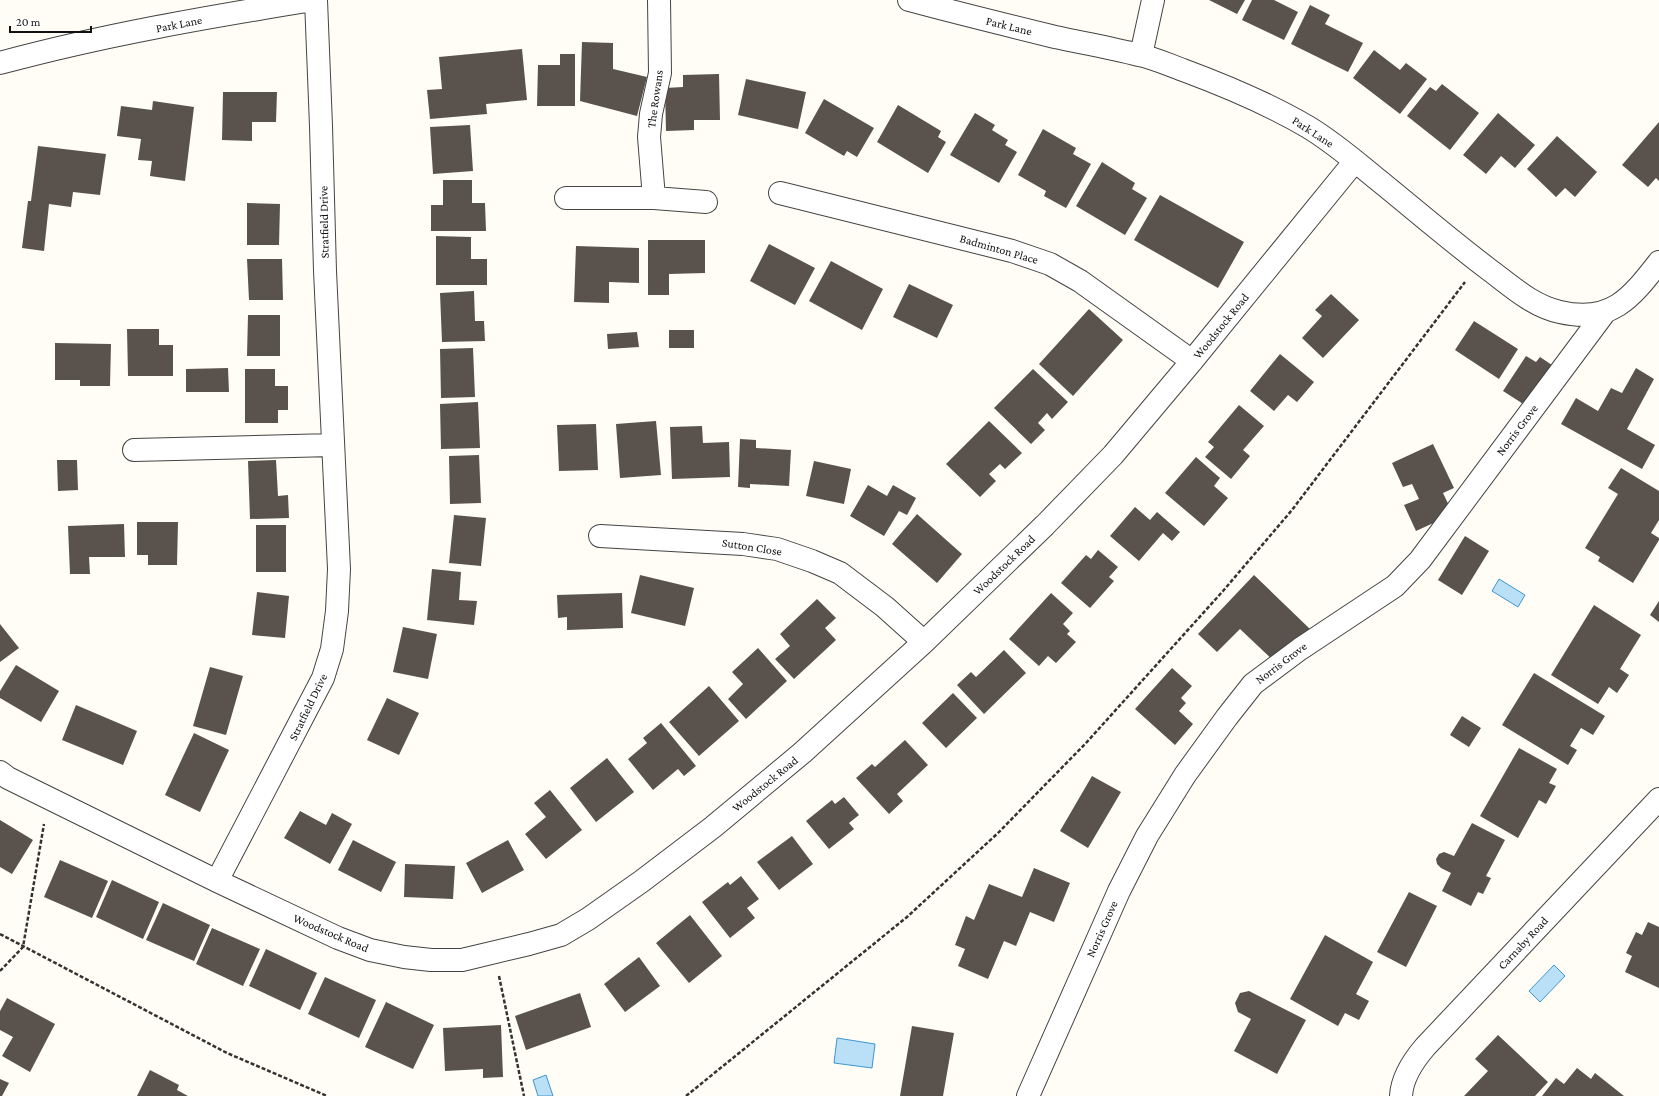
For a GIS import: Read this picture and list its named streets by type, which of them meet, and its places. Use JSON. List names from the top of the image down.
{
  "streets": {
    "street": [
      "Park Lane",
      "The Rowans",
      "Stratfield Drive",
      "Badminton Place",
      "Woodstock Road",
      "Norris Grove",
      "Sutton Close",
      "Carnaby Road"
    ]
  },
  "crossings": [
    ["Park Lane", "Stratfield Drive"],
    ["Park Lane", "Woodstock Road"],
    ["Park Lane", "Norris Grove"],
    ["Stratfield Drive", "Woodstock Road"],
    ["Badminton Place", "Woodstock Road"],
    ["Woodstock Road", "Sutton Close"]
  ],
  "scale_bar": "20 m"
}
